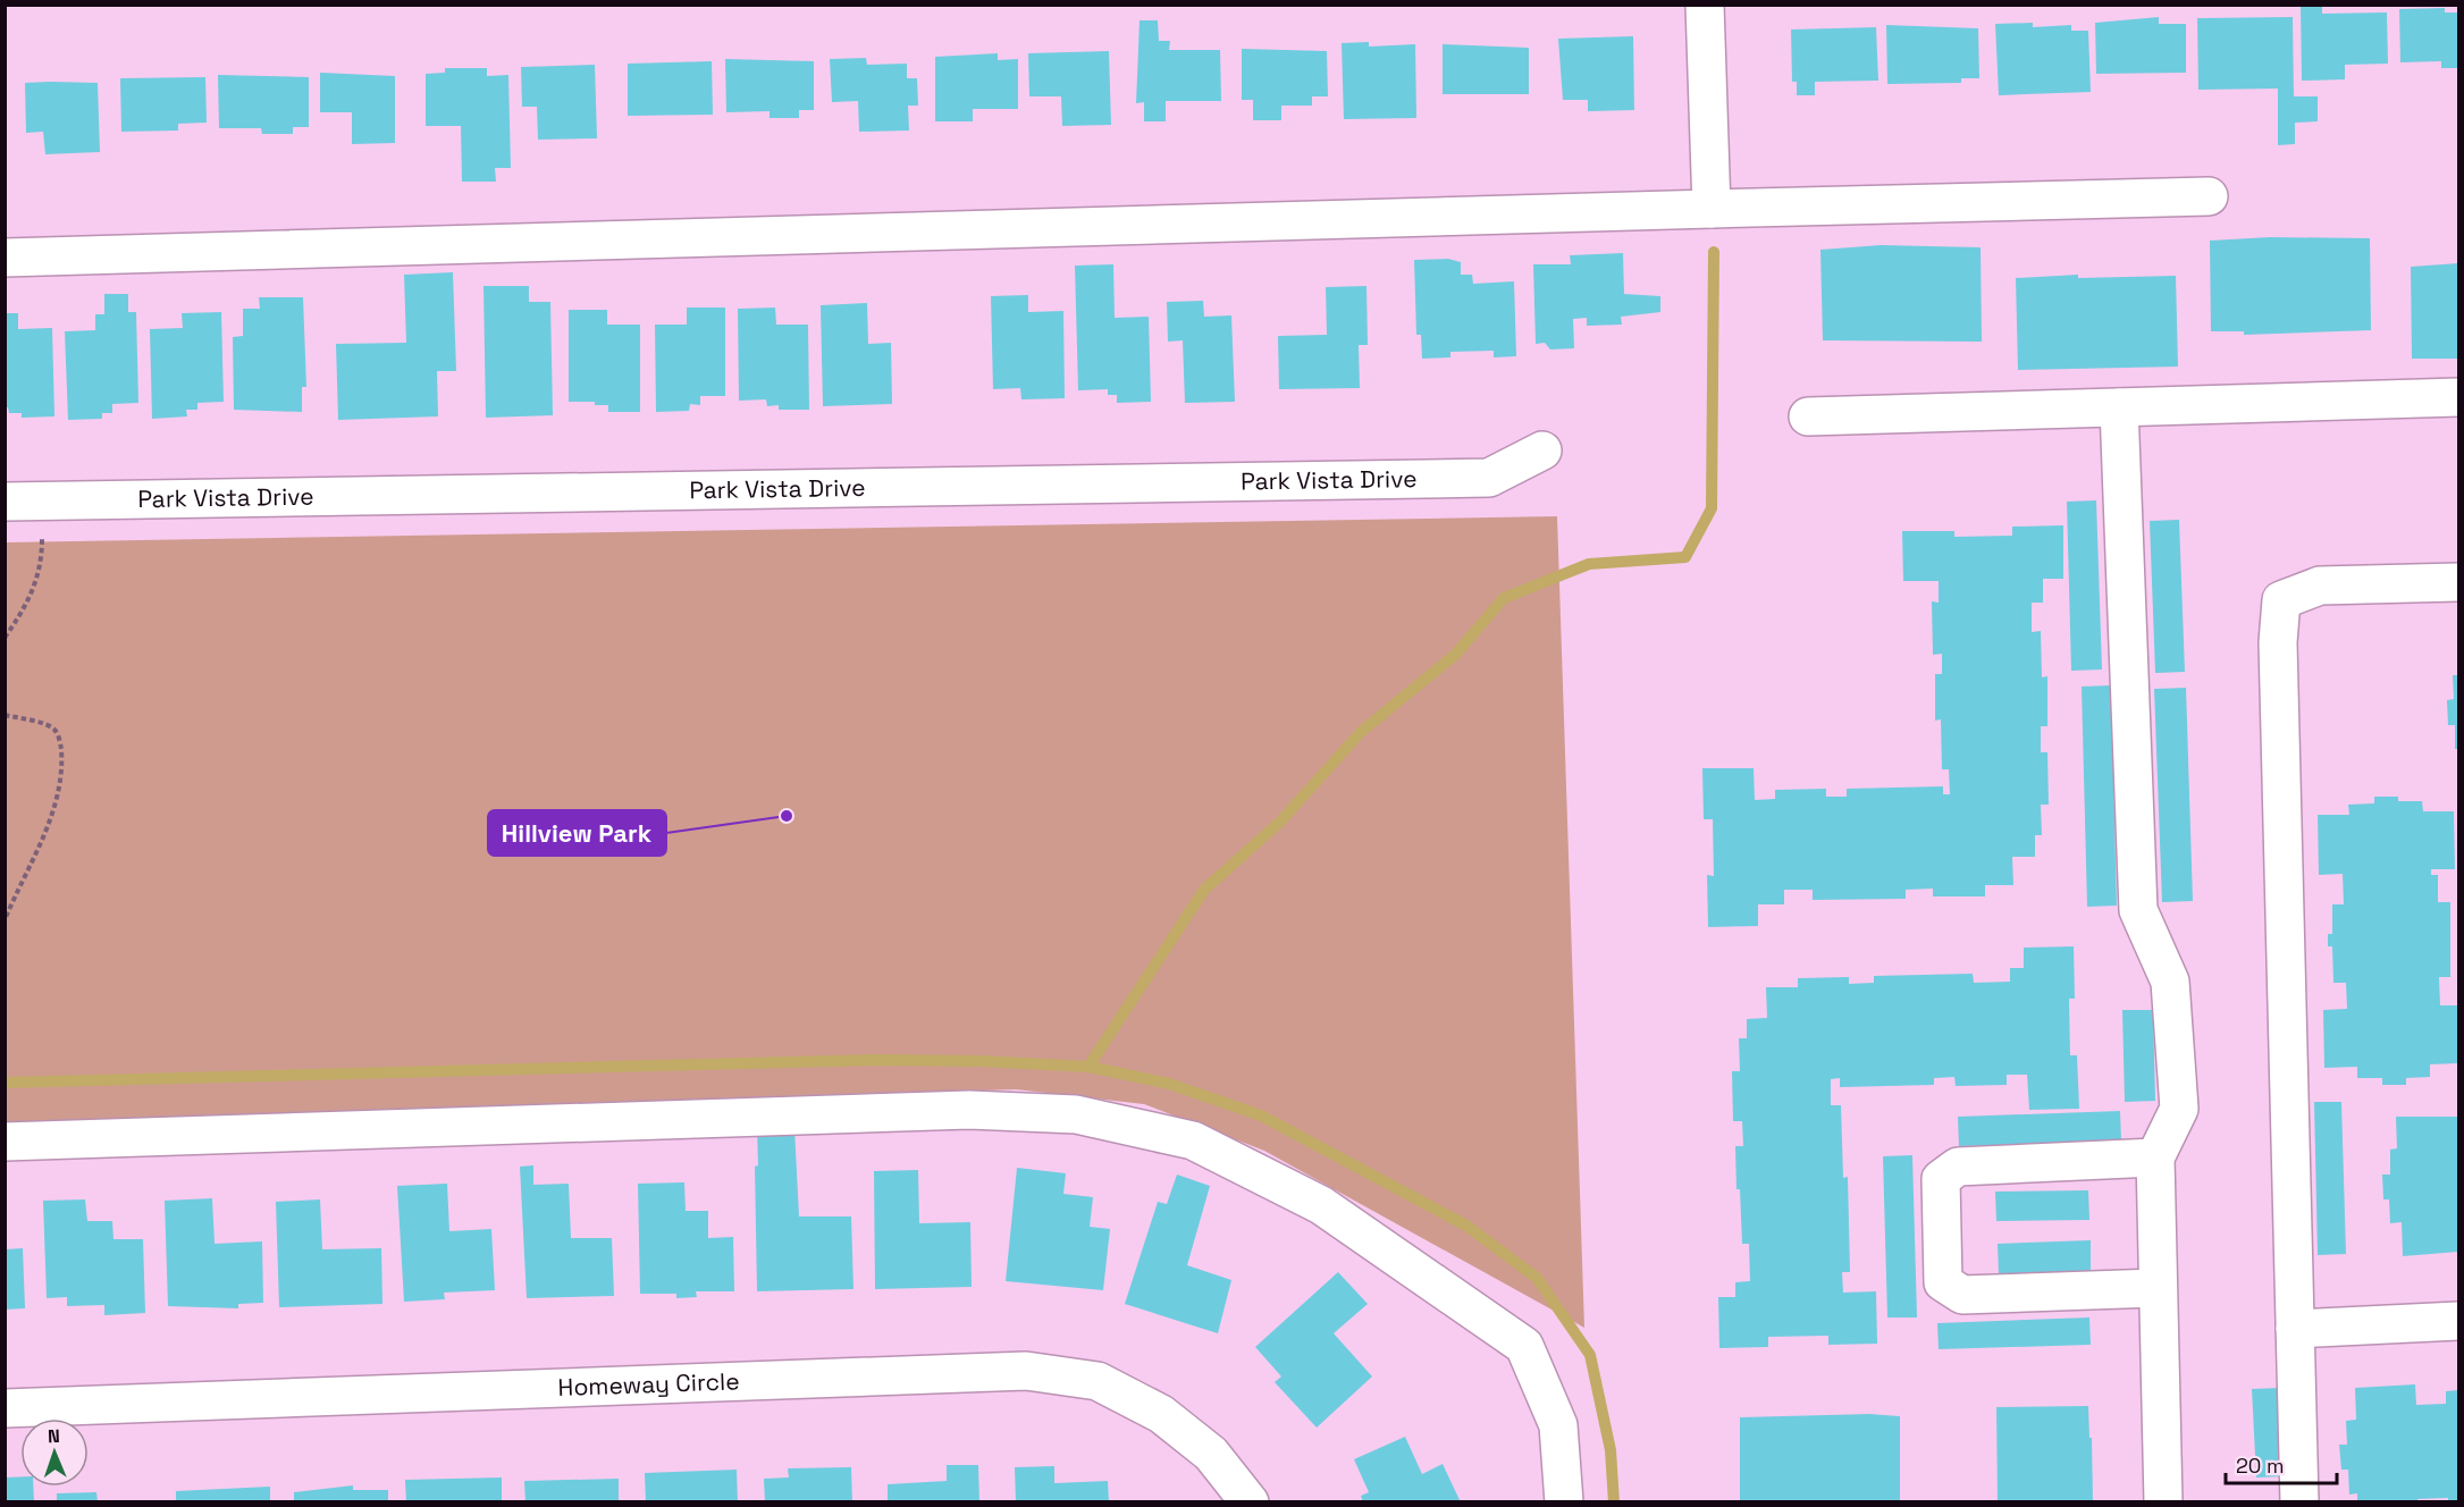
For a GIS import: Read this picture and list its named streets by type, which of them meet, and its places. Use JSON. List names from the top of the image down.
{
  "streets": {
    "street": ["Park Vista Drive", "Homeway Circle"]
  },
  "places": ["Hillview Park"],
  "scale_bar": "20 m",
  "north": "top"
}
